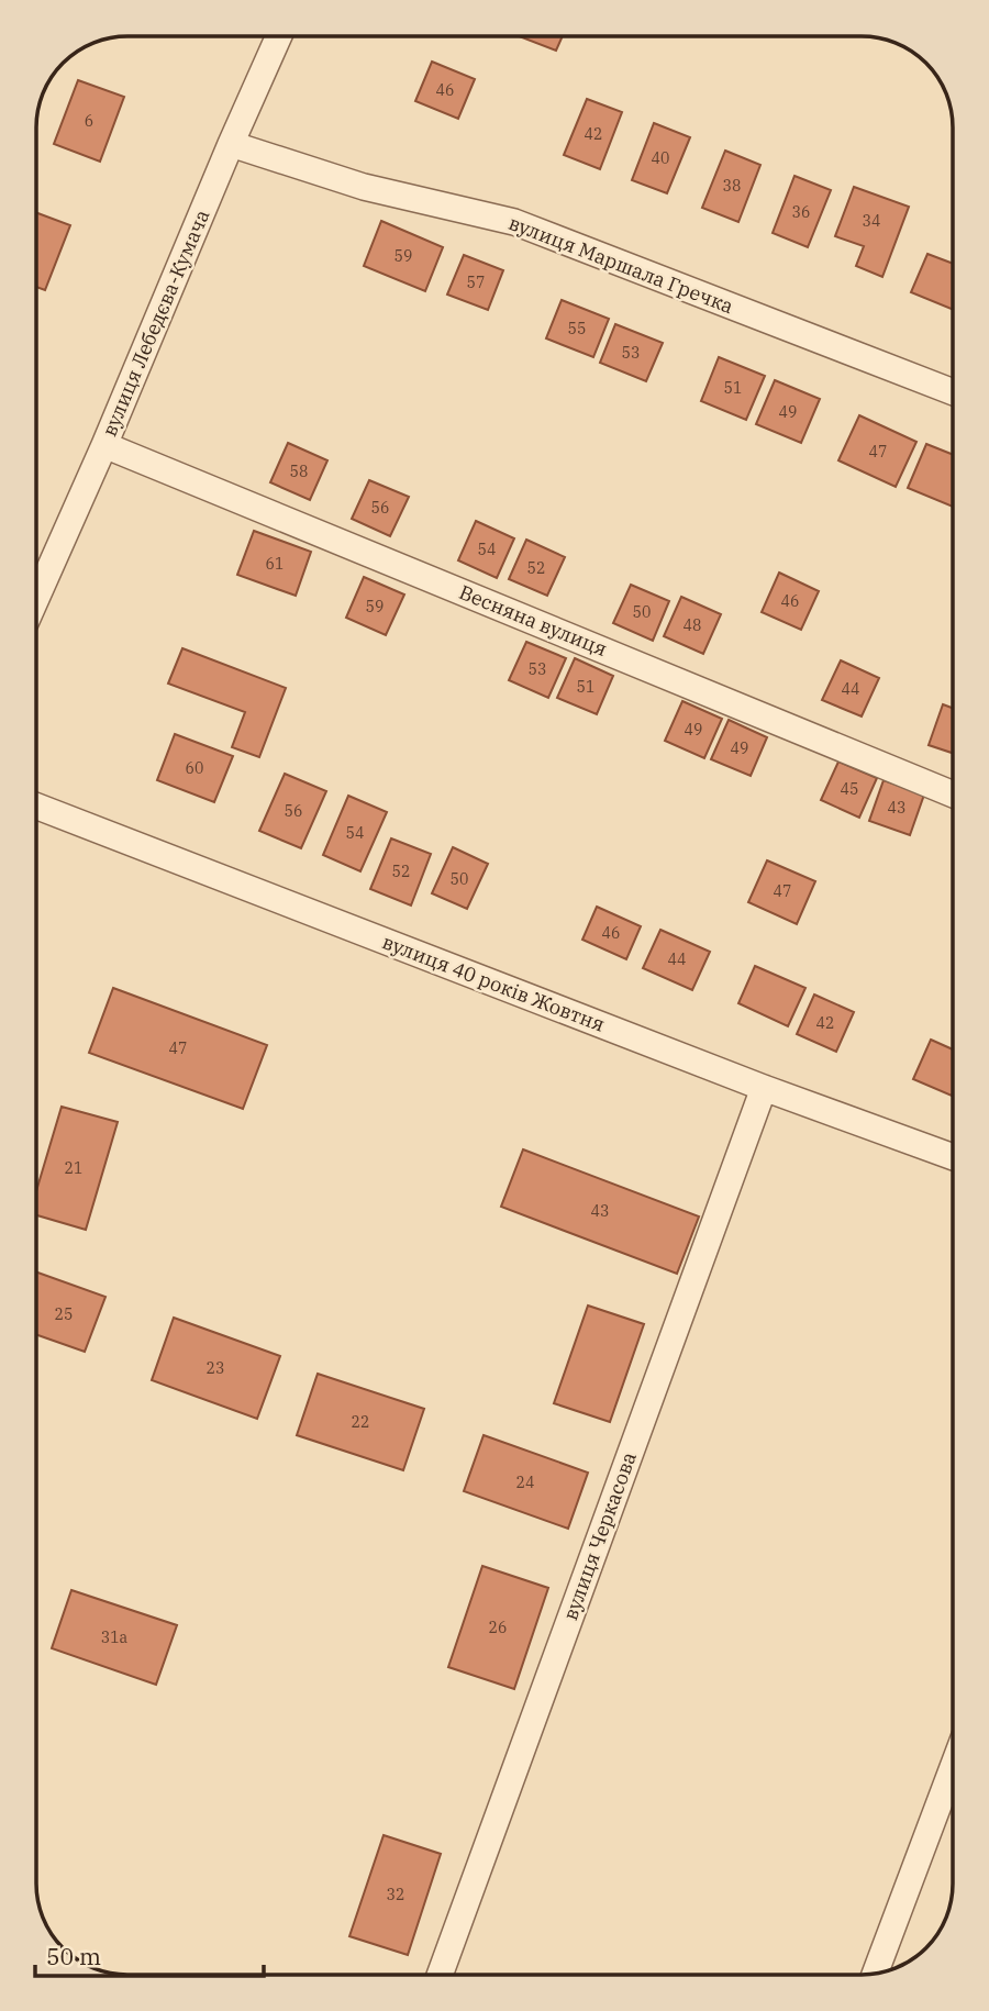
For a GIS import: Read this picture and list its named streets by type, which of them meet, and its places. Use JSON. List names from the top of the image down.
{
  "streets": {
    "street": [
      "вулиця Маршала Гречка",
      "вулиця Лебедєва-Кумача",
      "Весняна вулиця",
      "вулиця 40 років Жовтня",
      "вулиця Черкасова"
    ]
  },
  "crossings": [
    ["вулиця Маршала Гречка", "вулиця Лебедєва-Кумача"],
    ["вулиця Лебедєва-Кумача", "Весняна вулиця"],
    ["вулиця 40 років Жовтня", "вулиця Черкасова"]
  ],
  "house_numbers": [
    "46",
    "6",
    "42",
    "40",
    "38",
    "36",
    "34",
    "59",
    "57",
    "55",
    "53",
    "51",
    "49",
    "47",
    "58",
    "56",
    "54",
    "61",
    "52",
    "46",
    "59",
    "50",
    "48",
    "53",
    "51",
    "44",
    "49",
    "49",
    "60",
    "45",
    "43",
    "56",
    "54",
    "52",
    "50",
    "47",
    "46",
    "44",
    "42",
    "47",
    "21",
    "43",
    "25",
    "23",
    "22",
    "24",
    "26",
    "31а",
    "32"
  ],
  "scale_bar": "50 m"
}
